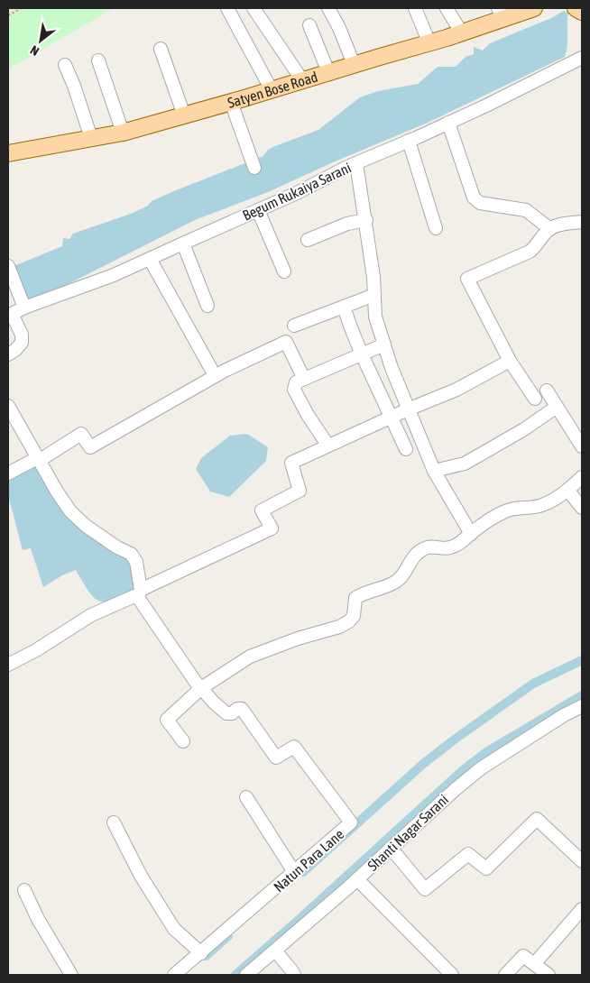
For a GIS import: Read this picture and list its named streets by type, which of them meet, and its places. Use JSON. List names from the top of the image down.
{
  "streets": {
    "main road": ["Satyen Bose Road"],
    "street": ["Begum Rukaiya Sarani", "Shanti Nagar Sarani", "Natun Para Lane"]
  },
  "north": "bottom left"
}
